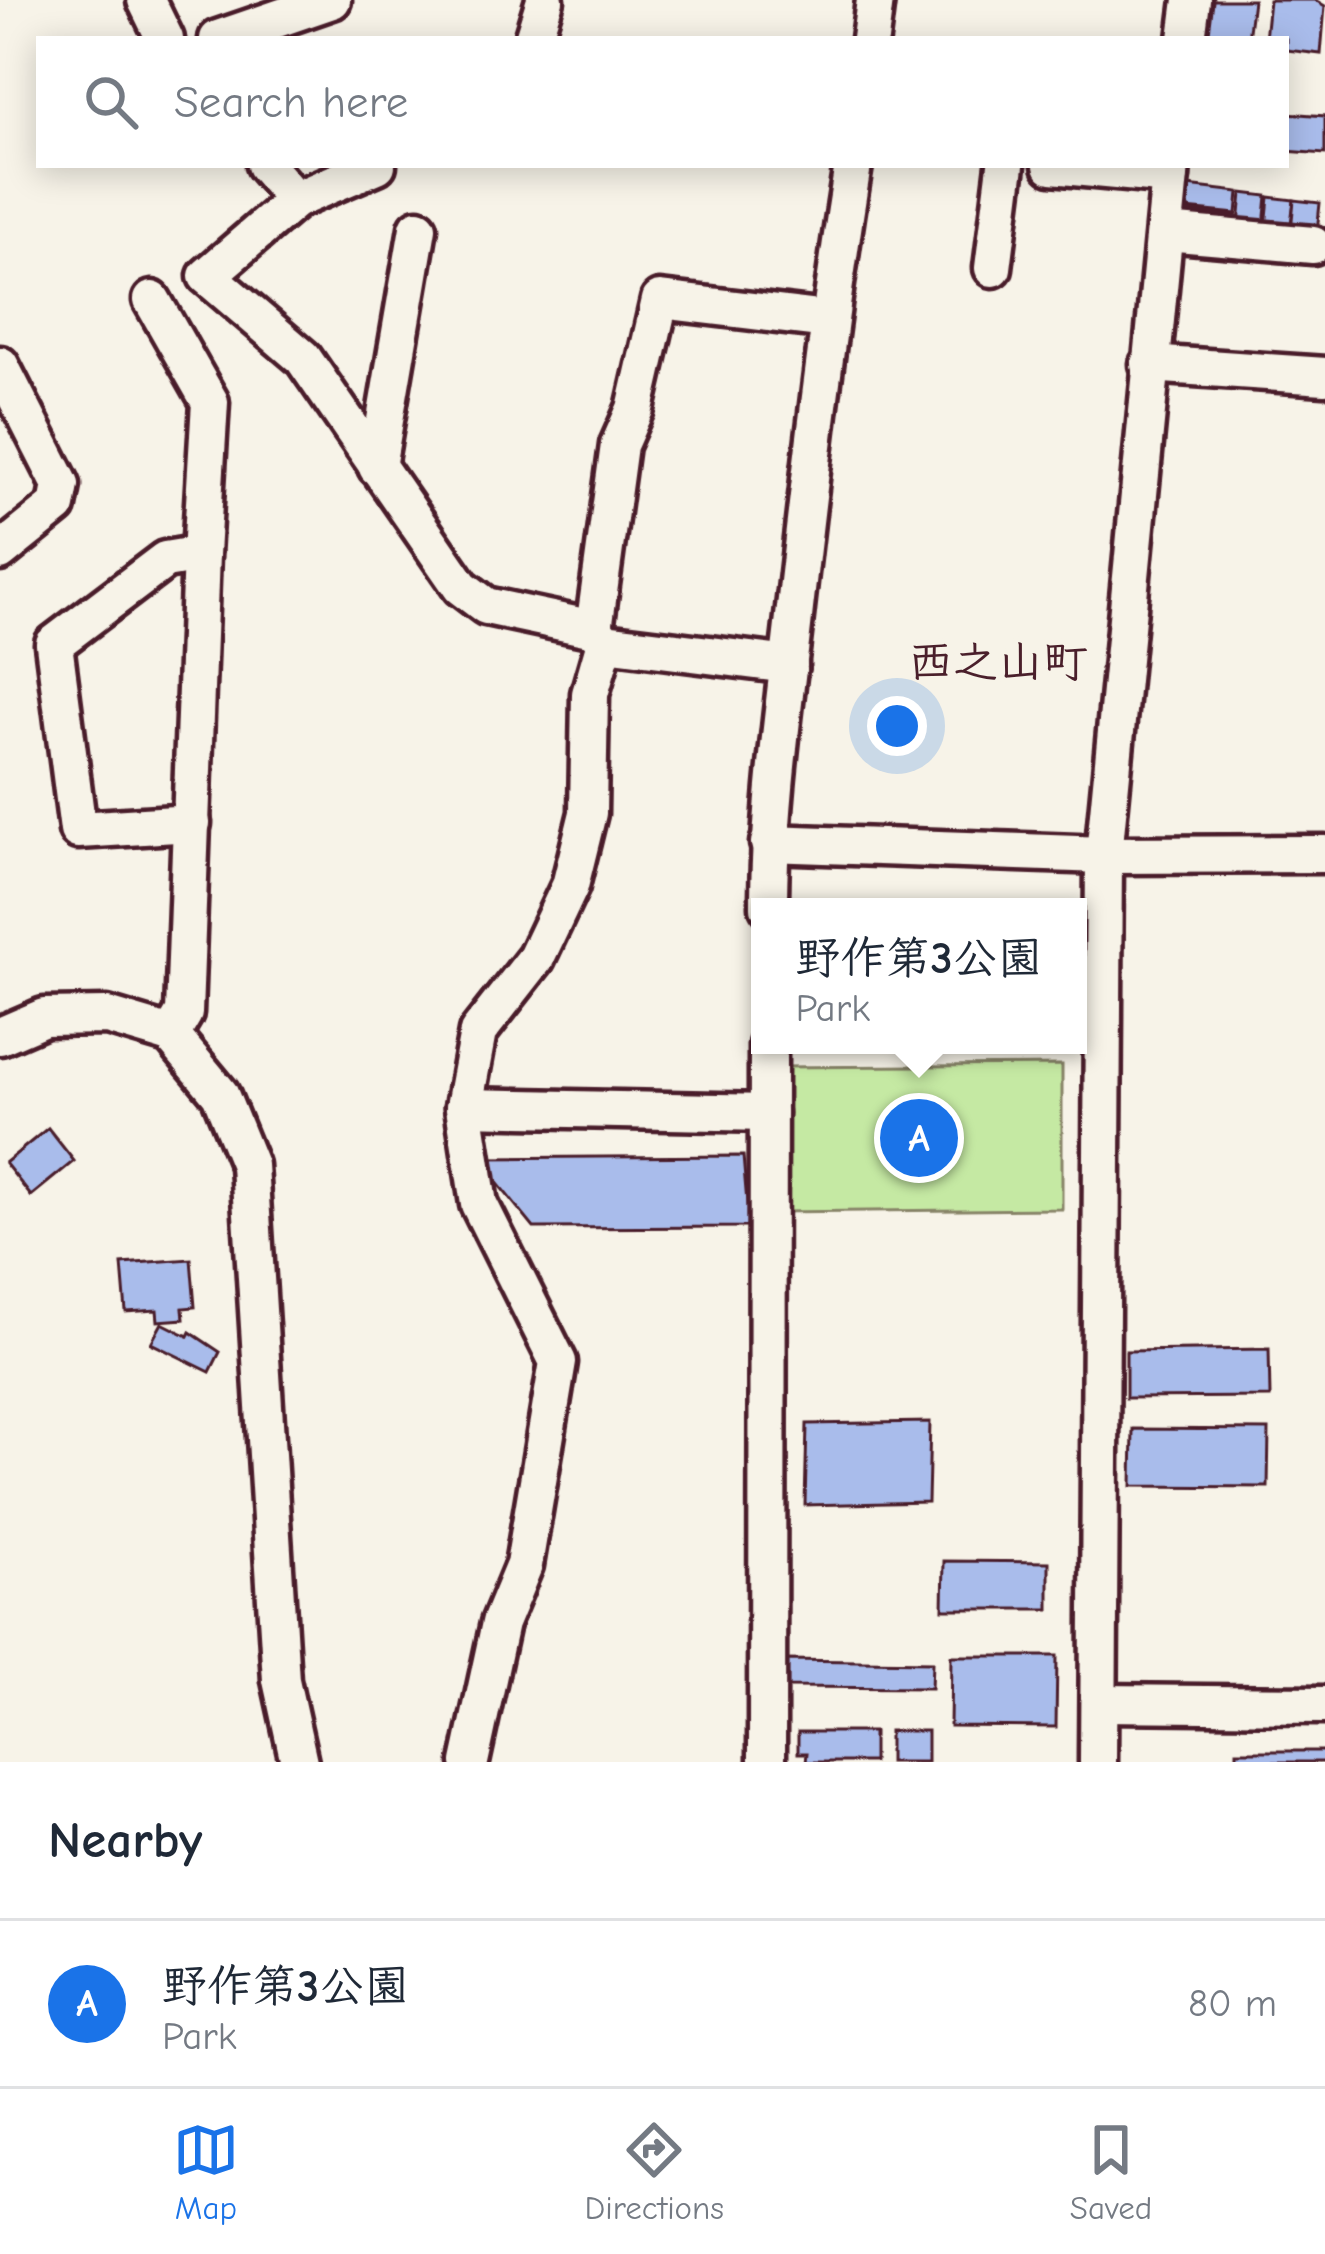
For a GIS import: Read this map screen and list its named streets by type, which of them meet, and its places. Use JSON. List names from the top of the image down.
{
  "districts": ["西之山町"],
  "page": {
    "search": "Search here",
    "popup": ["野作第3公園", "Park"],
    "pins": "A",
    "heading": "Nearby",
    "list": [
      {
        "mark": "A",
        "name": "野作第3公園",
        "note": "Park",
        "value": "80 m"
      }
    ],
    "nav": ["Map", "Directions", "Saved"]
  }
}
